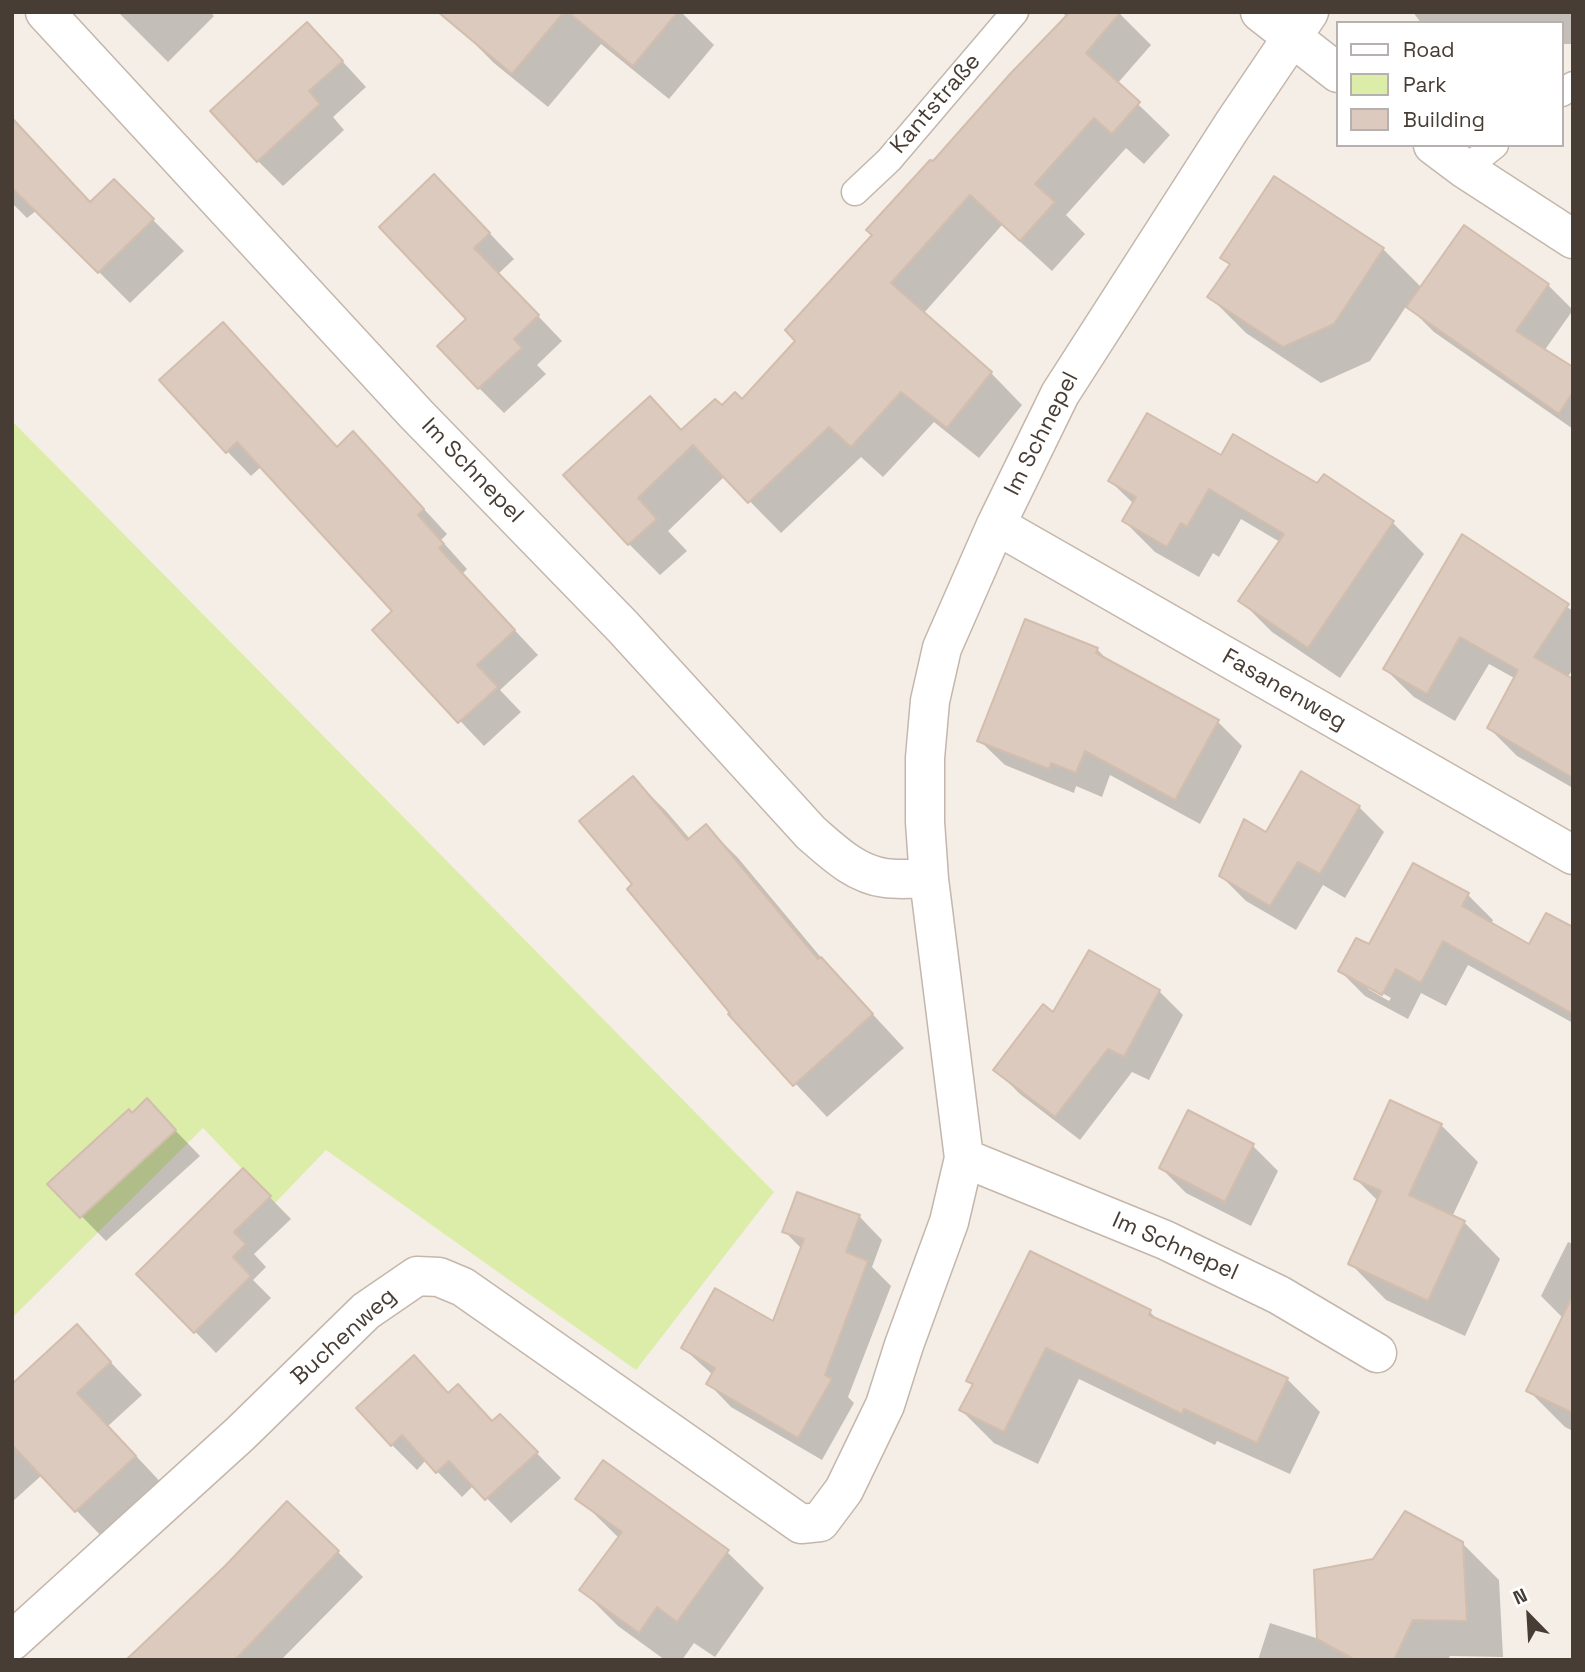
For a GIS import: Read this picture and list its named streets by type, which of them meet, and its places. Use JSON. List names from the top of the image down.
{
  "streets": {
    "street": ["Im Schnepel", "Fasanenweg", "Buchenweg"],
    "lane": ["Kantstraße"]
  },
  "crossings": [
    ["Im Schnepel", "Fasanenweg"],
    ["Im Schnepel", "Buchenweg"]
  ],
  "legend": ["Road", "Park", "Building"],
  "north": "top left"
}
